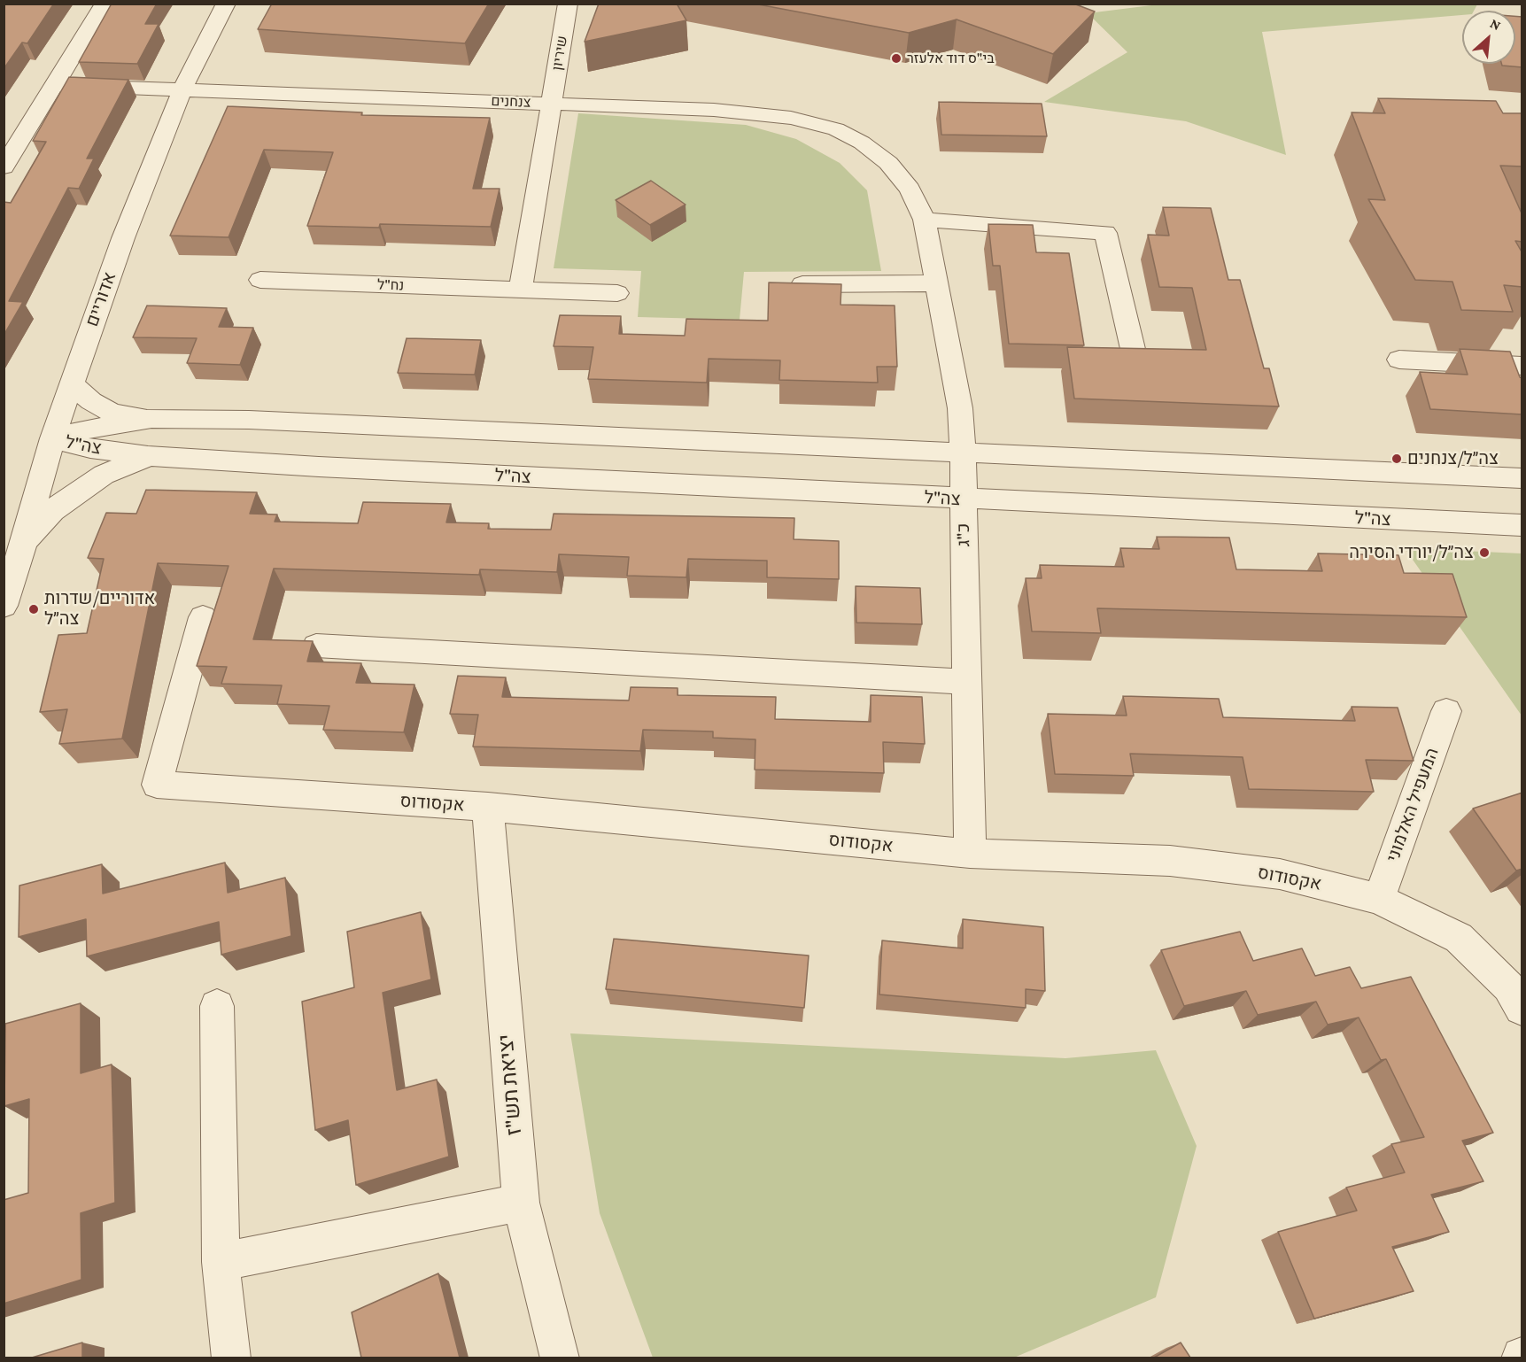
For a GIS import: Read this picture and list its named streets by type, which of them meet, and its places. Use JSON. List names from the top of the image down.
{
  "streets": {
    "street": [
      "שיריון",
      "צנחנים",
      "נח\"ל",
      "אדוריים",
      "צה\"ל",
      "כ\"ג",
      "אקסודוס",
      "המעפיל האלמוני",
      "יציאת תש\"ז"
    ]
  },
  "crossings": [
    ["שיריון", "צנחנים"],
    ["צנחנים", "אדוריים"],
    ["צנחנים", "כ\"ג"],
    ["אדוריים", "צה\"ל"],
    ["צה\"ל", "כ\"ג"],
    ["כ\"ג", "אקסודוס"],
    ["אקסודוס", "המעפיל האלמוני"],
    ["אקסודוס", "יציאת תש\"ז"]
  ],
  "places": [
    "בי\"ס דוד אלעזר",
    "צה״ל/צנחנים",
    "צה״ל/יורדי הסירה",
    "אדוריים/שדרות צה״ל"
  ],
  "north": "top right"
}
